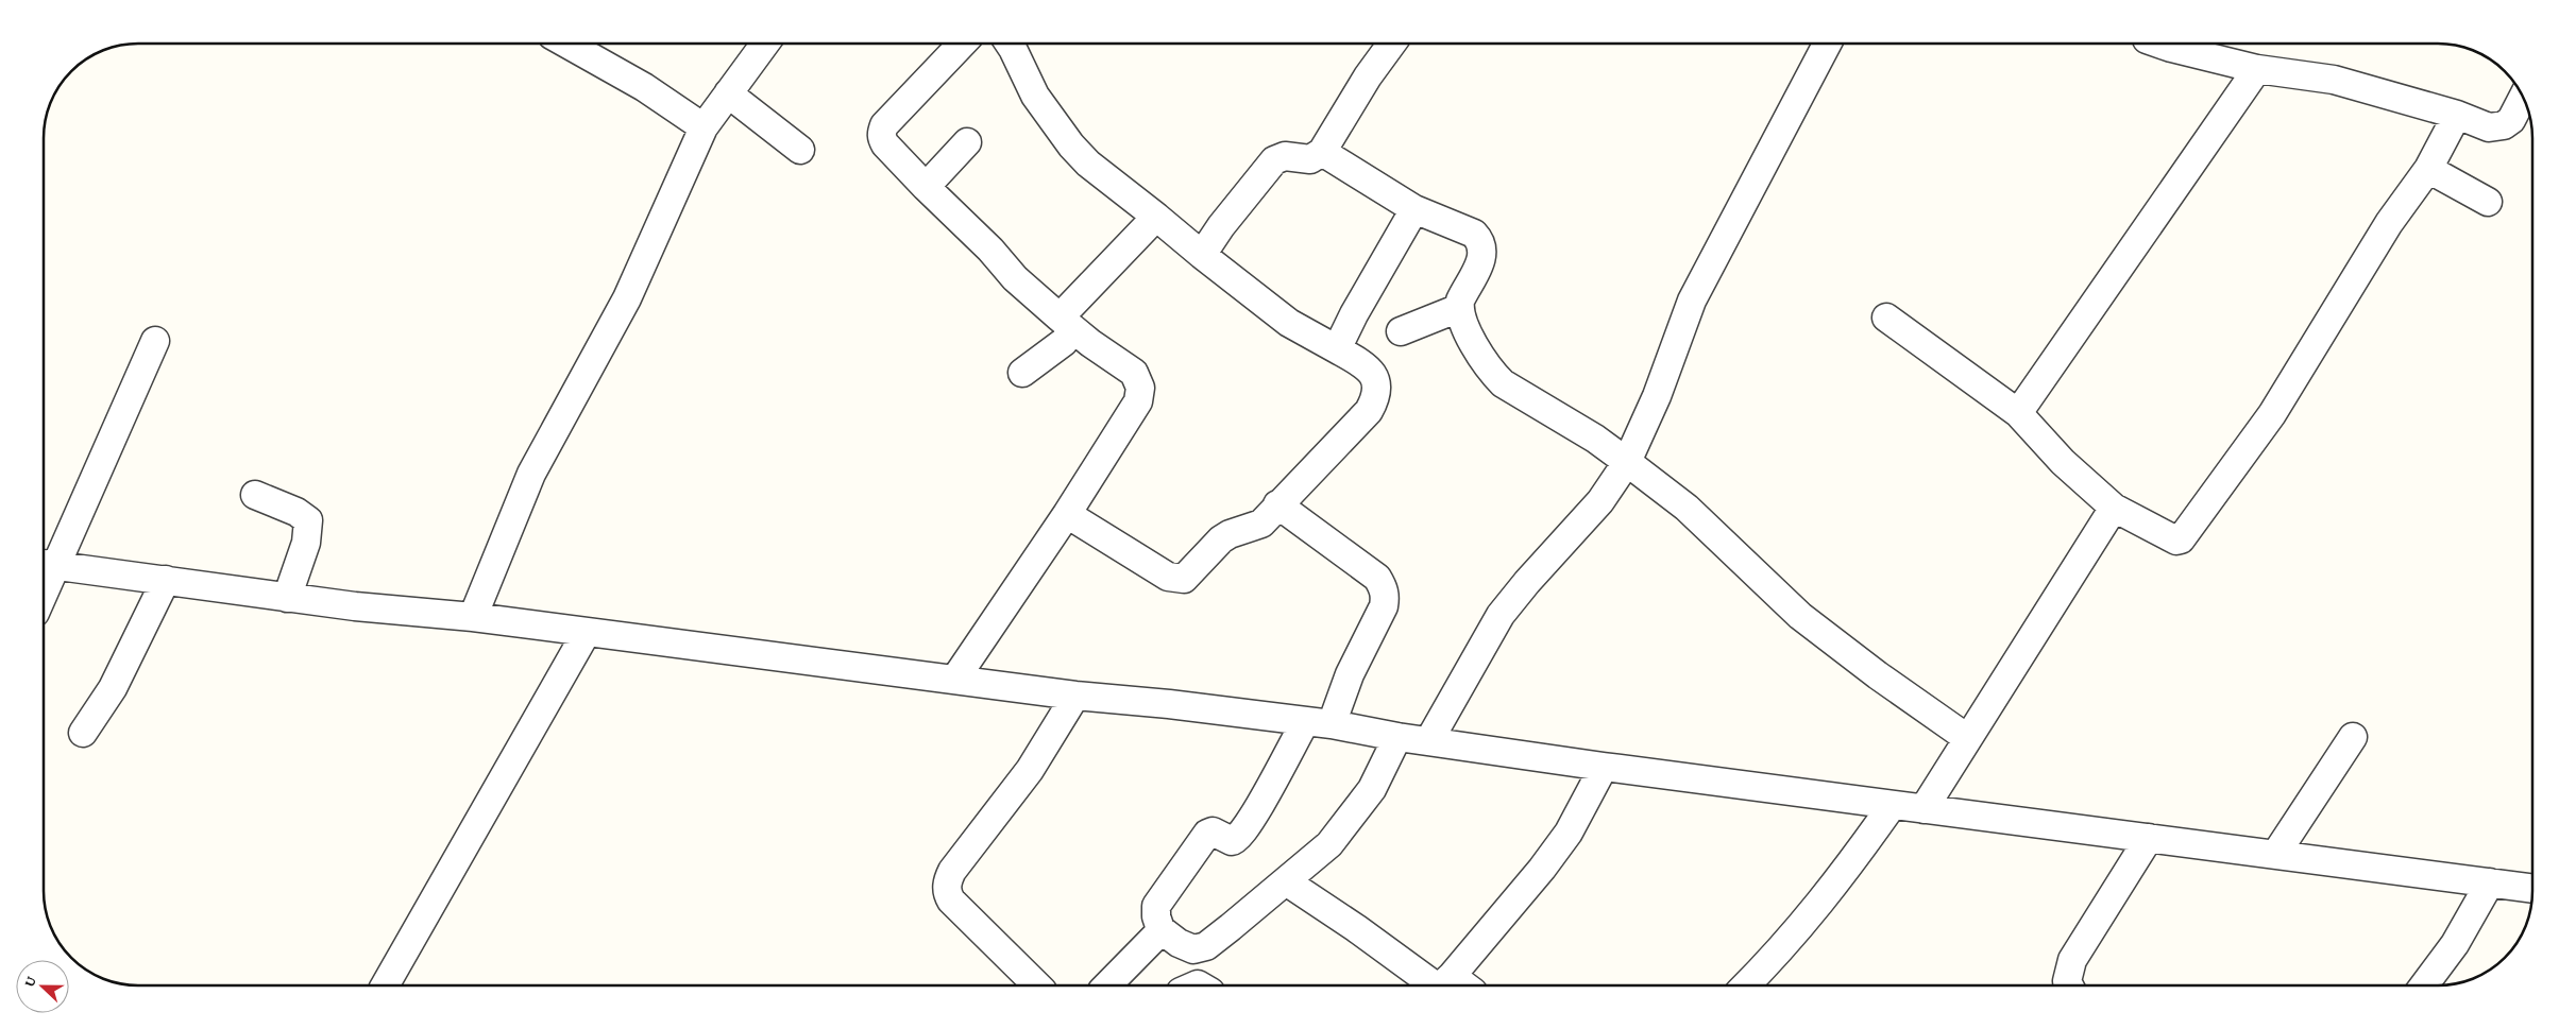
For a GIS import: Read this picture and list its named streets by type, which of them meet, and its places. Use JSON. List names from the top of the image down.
{
  "north": "left"
}
